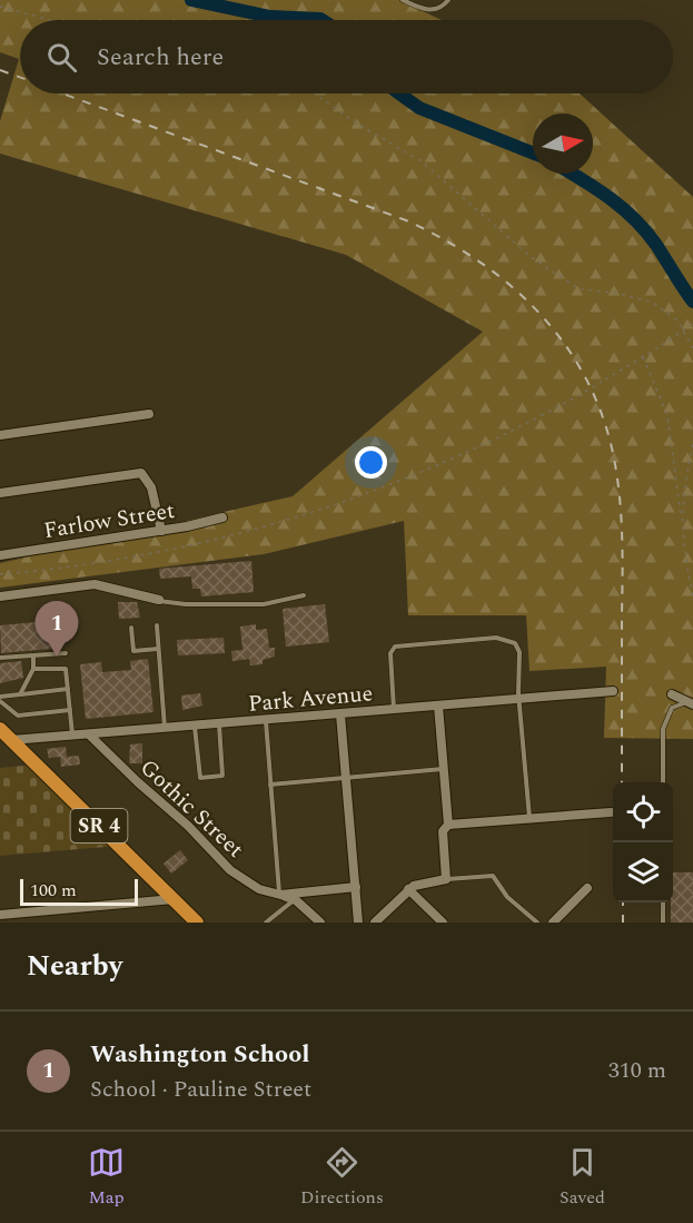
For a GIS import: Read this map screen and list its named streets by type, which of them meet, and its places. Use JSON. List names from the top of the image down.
{
  "streets": {
    "main road": ["SR 4"],
    "street": ["Farlow Street", "Park Avenue", "Gothic Street"]
  },
  "crossings": [
    ["Park Avenue", "Gothic Street"],
    ["Park Avenue", "SR 4"]
  ],
  "scale_bar": "100 m",
  "north": "right",
  "page": {
    "search": "Search here",
    "pins": "1",
    "scale": "100 m",
    "heading": "Nearby",
    "list": [
      {
        "mark": "1",
        "name": "Washington School",
        "note": "School · Pauline Street",
        "value": "310 m"
      }
    ],
    "nav": ["Map", "Directions", "Saved"]
  }
}
